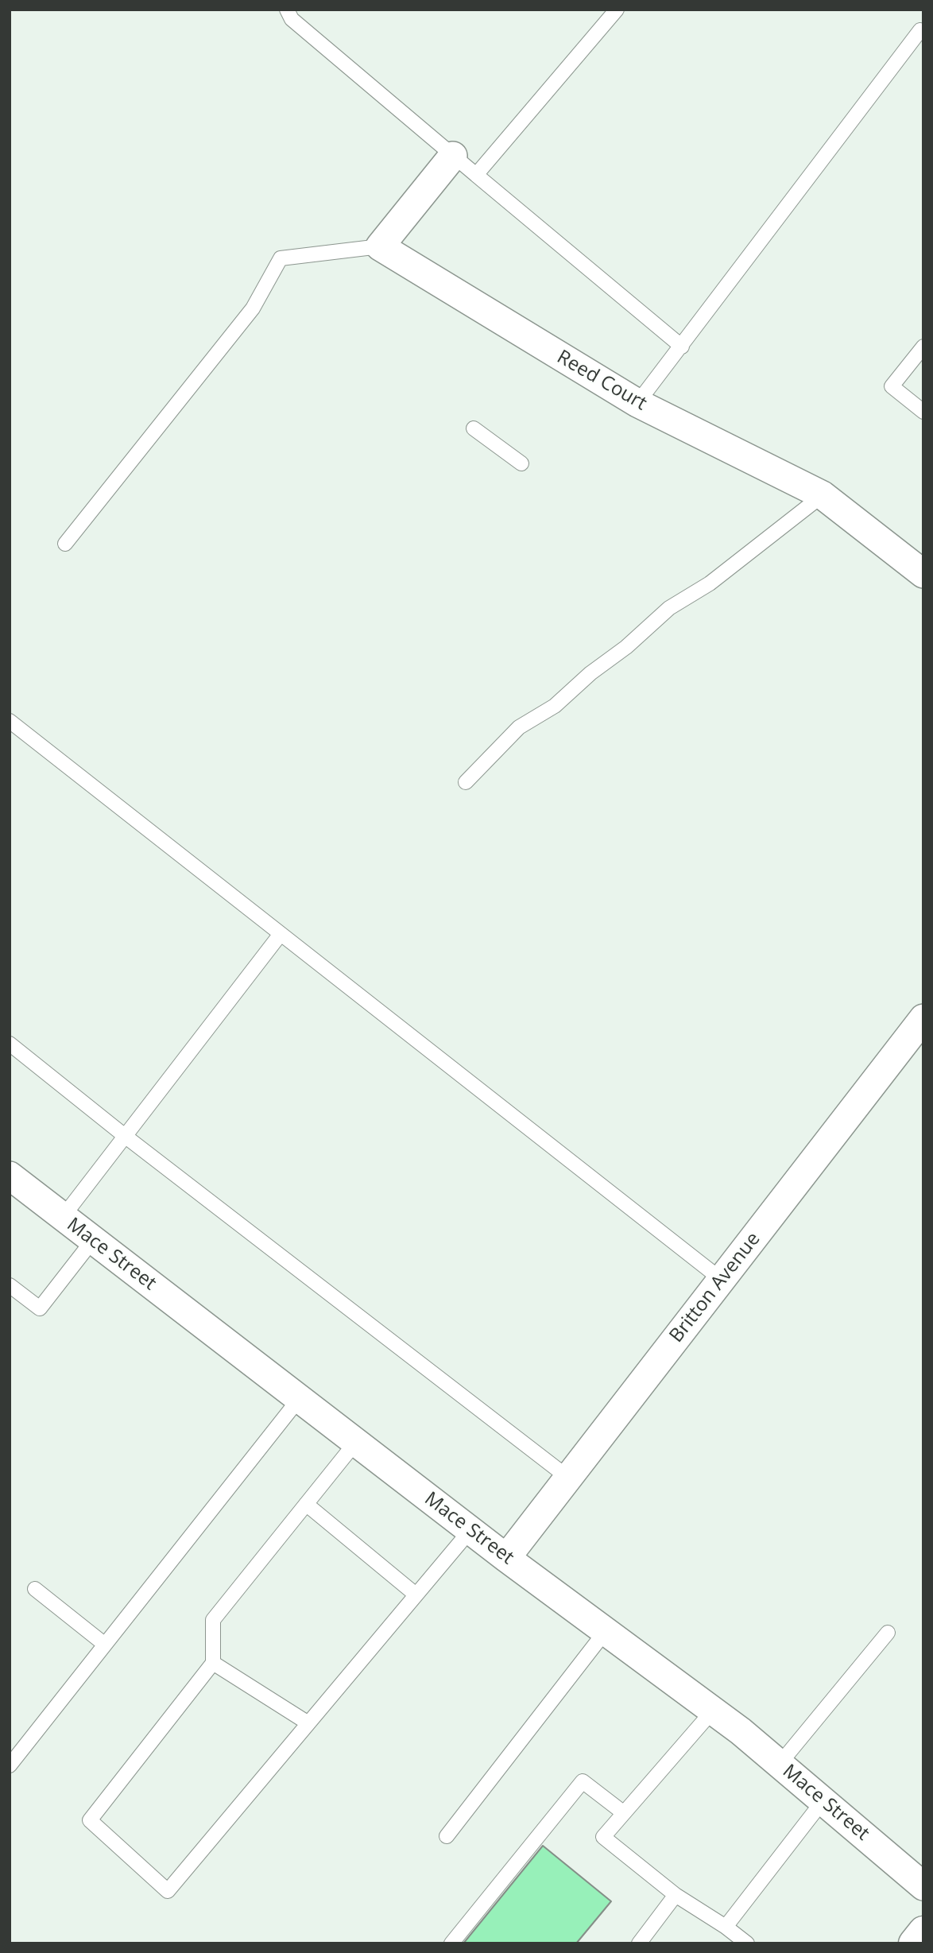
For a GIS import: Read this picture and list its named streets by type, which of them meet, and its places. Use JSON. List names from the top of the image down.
{
  "streets": {
    "street": ["Reed Court", "Mace Street", "Britton Avenue"]
  },
  "crossings": [
    ["Mace Street", "Britton Avenue"]
  ]
}
